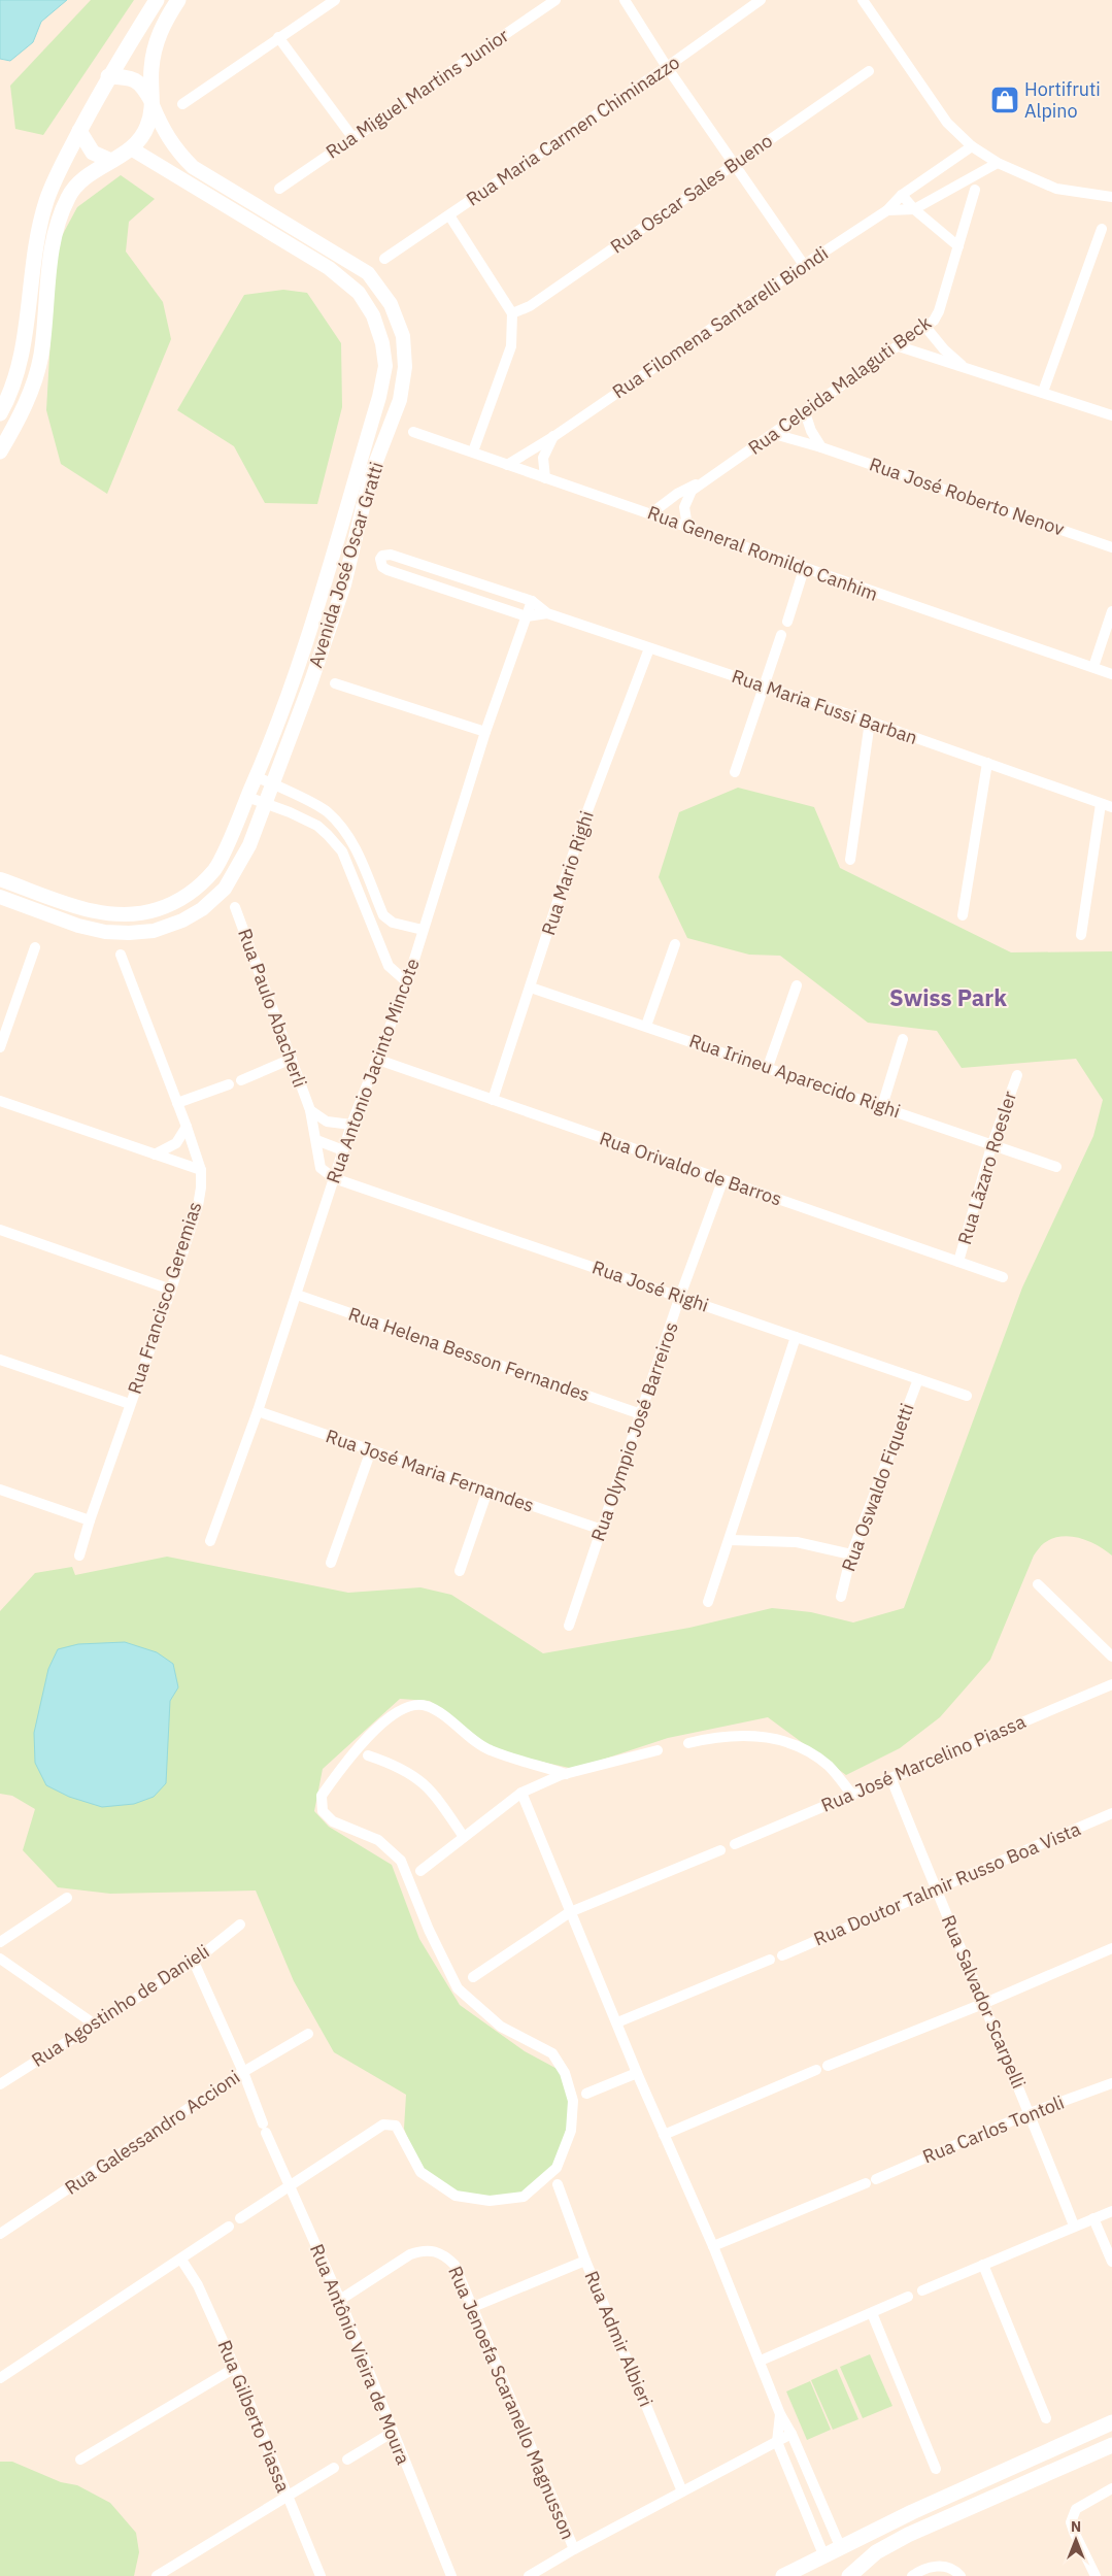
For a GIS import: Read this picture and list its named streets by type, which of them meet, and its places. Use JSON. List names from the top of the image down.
{
  "streets": {
    "street": [
      "Rua Miguel Martins Junior",
      "Rua Maria Carmen Chiminazzo",
      "Rua Oscar Sales Bueno",
      "Rua Filomena Santarelli Biondi",
      "Rua Celeida Malaguti Beck",
      "Rua José Roberto Nenov",
      "Rua General Romildo Canhim",
      "Avenida José Oscar Gratti",
      "Rua Maria Fussi Barban",
      "Rua Mario Righi",
      "Rua Paulo Abacherli",
      "Rua Antonio Jacinto Mincote",
      "Rua Irineu Aparecido Righi",
      "Rua Lãzaro Roesler",
      "Rua Orivaldo de Barros",
      "Rua José Righi",
      "Rua Francisco Geremias",
      "Rua Helena Besson Fernandes",
      "Rua Olympio José Barreiros",
      "Rua José Maria Fernandes",
      "Rua Oswaldo Fiquetti",
      "Rua José Marcelino Piassa",
      "Rua Doutor Talmir Russo Boa Vista",
      "Rua Salvador Scarpelli",
      "Rua Agostinho de Danieli",
      "Rua Carlos Tontoli",
      "Rua Galessandro Accioni",
      "Rua Admir Albieri",
      "Rua Antônio Vieira de Moura",
      "Rua Jenoefa Scaranello Magnusson",
      "Rua Gilberto Piassa"
    ]
  },
  "crossings": [
    ["Rua Filomena Santarelli Biondi", "Rua General Romildo Canhim"],
    ["Rua Celeida Malaguti Beck", "Rua José Roberto Nenov"],
    ["Rua Celeida Malaguti Beck", "Rua General Romildo Canhim"],
    ["Rua Maria Fussi Barban", "Rua Mario Righi"],
    ["Rua Maria Fussi Barban", "Rua Antonio Jacinto Mincote"],
    ["Rua Mario Righi", "Rua Irineu Aparecido Righi"],
    ["Rua Mario Righi", "Rua Orivaldo de Barros"],
    ["Rua Paulo Abacherli", "Rua Antonio Jacinto Mincote"],
    ["Rua Paulo Abacherli", "Rua José Righi"],
    ["Rua Antonio Jacinto Mincote", "Rua Orivaldo de Barros"],
    ["Rua Antonio Jacinto Mincote", "Rua José Righi"],
    ["Rua Antonio Jacinto Mincote", "Rua Helena Besson Fernandes"],
    ["Rua Antonio Jacinto Mincote", "Rua José Maria Fernandes"],
    ["Rua Irineu Aparecido Righi", "Rua Lãzaro Roesler"],
    ["Rua Lãzaro Roesler", "Rua Orivaldo de Barros"],
    ["Rua Orivaldo de Barros", "Rua Olympio José Barreiros"],
    ["Rua José Righi", "Rua Olympio José Barreiros"],
    ["Rua José Righi", "Rua Oswaldo Fiquetti"],
    ["Rua Helena Besson Fernandes", "Rua Olympio José Barreiros"],
    ["Rua Olympio José Barreiros", "Rua José Maria Fernandes"],
    ["Rua José Marcelino Piassa", "Rua Salvador Scarpelli"],
    ["Rua Doutor Talmir Russo Boa Vista", "Rua Salvador Scarpelli"],
    ["Rua Salvador Scarpelli", "Rua Carlos Tontoli"],
    ["Rua Agostinho de Danieli", "Rua Antônio Vieira de Moura"],
    ["Rua Galessandro Accioni", "Rua Antônio Vieira de Moura"],
    ["Rua Antônio Vieira de Moura", "Rua Jenoefa Scaranello Magnusson"]
  ],
  "districts": ["Swiss Park"],
  "places": {
    "shop": ["Hortifruti Alpino"]
  },
  "north": "top"
}
